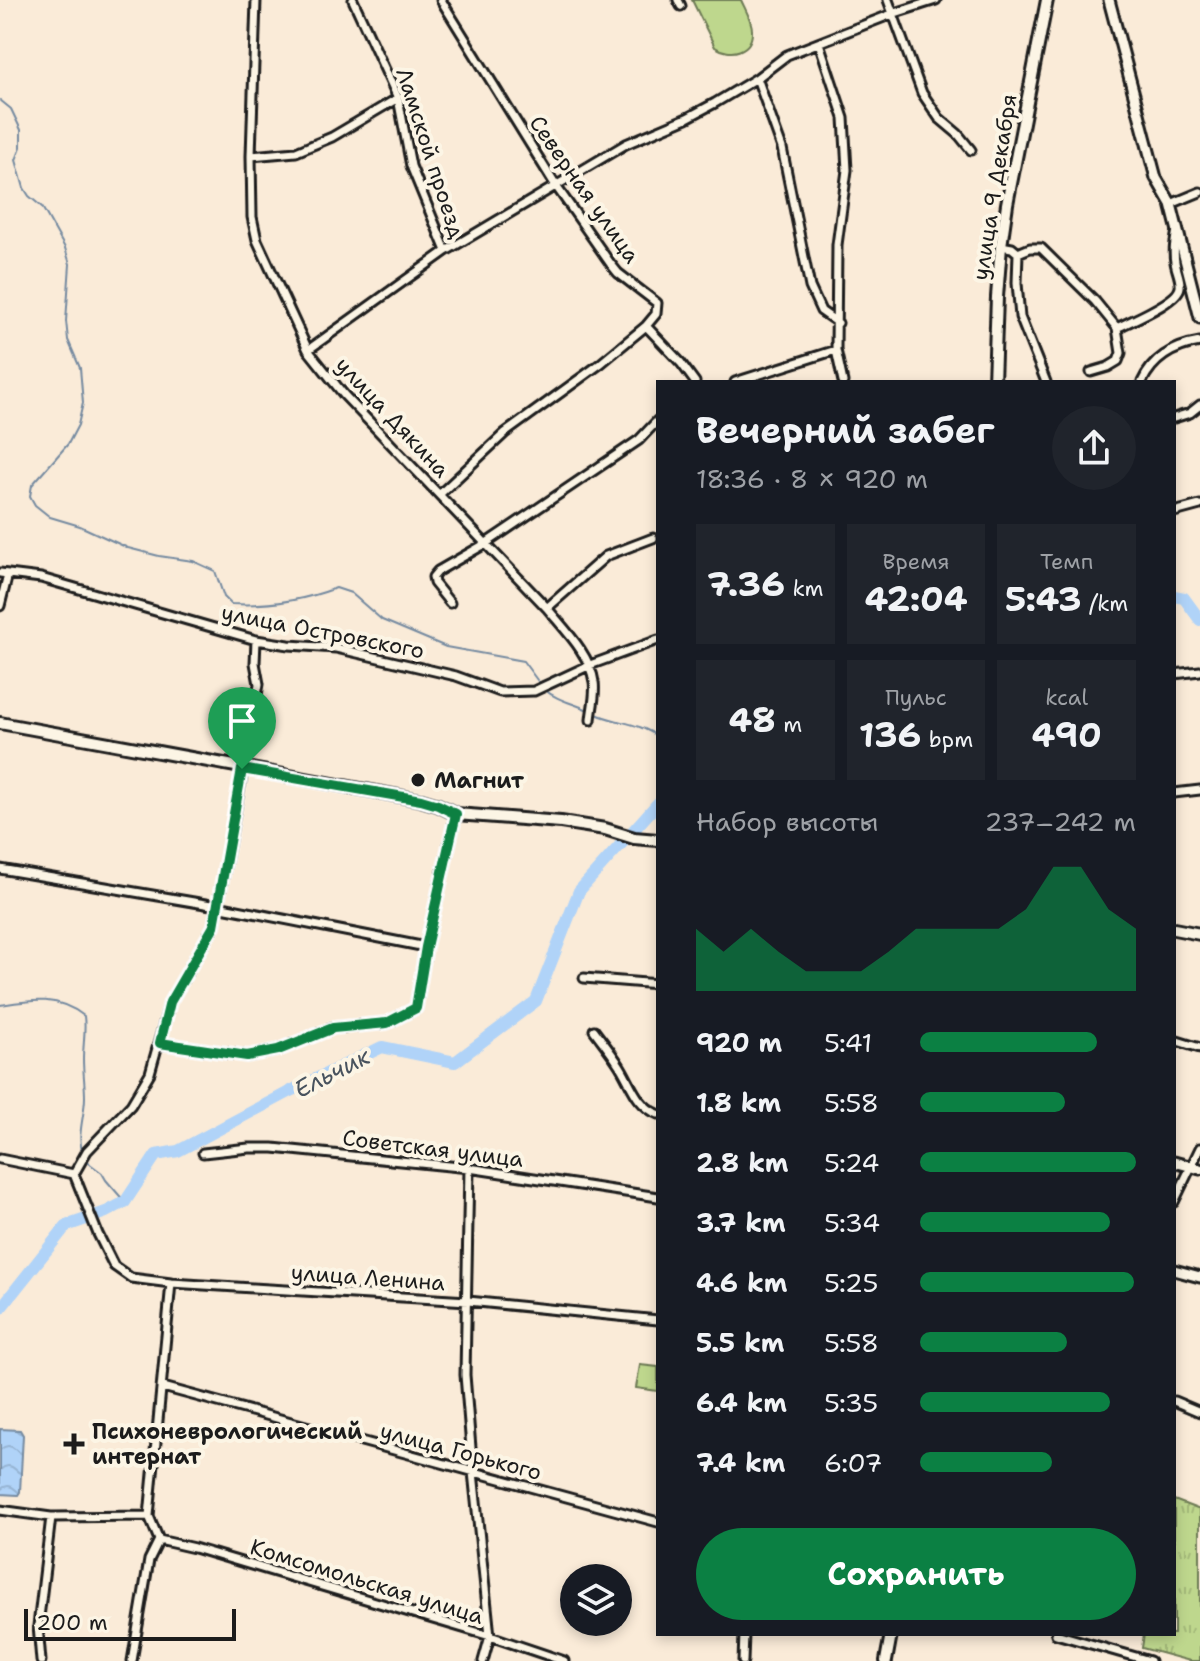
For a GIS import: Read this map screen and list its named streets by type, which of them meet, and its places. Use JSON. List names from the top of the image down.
{
  "streets": {
    "main road": ["улица 9 Декабря"],
    "street": [
      "Ламской проезд",
      "Северная улица",
      "улица Дякина",
      "улица Островского",
      "Советская улица",
      "улица Ленина",
      "улица Горького",
      "Комсомольская улица"
    ]
  },
  "crossings": [
    ["Ламской проезд", "улица Дякина"],
    ["улица Дякина", "улица Островского"]
  ],
  "water": ["Ельчик"],
  "places": {
    "other": ["Магнит"],
    "health": ["Психоневрологический интернат"]
  },
  "scale_bar": "200 m",
  "page": {
    "heading": ["Вечерний забег", "18:36 · 8 × 920 m"],
    "stats": [
      ["7.36 km"],
      ["Время", "42:04"],
      ["Темп", "5:43 /km"],
      ["48 m"],
      ["Пульс", "136 bpm"],
      ["kcal", "490"]
    ],
    "chart": ["Набор высоты", "237–242 m"],
    "list": [
      {
        "name": "920 m",
        "note": "5:41"
      },
      {
        "name": "1.8 km",
        "note": "5:58"
      },
      {
        "name": "2.8 km",
        "note": "5:24"
      },
      {
        "name": "3.7 km",
        "note": "5:34"
      },
      {
        "name": "4.6 km",
        "note": "5:25"
      },
      {
        "name": "5.5 km",
        "note": "5:58"
      },
      {
        "name": "6.4 km",
        "note": "5:35"
      },
      {
        "name": "7.4 km",
        "note": "6:07"
      }
    ],
    "buttons": "Сохранить",
    "scale": "200 m"
  }
}
